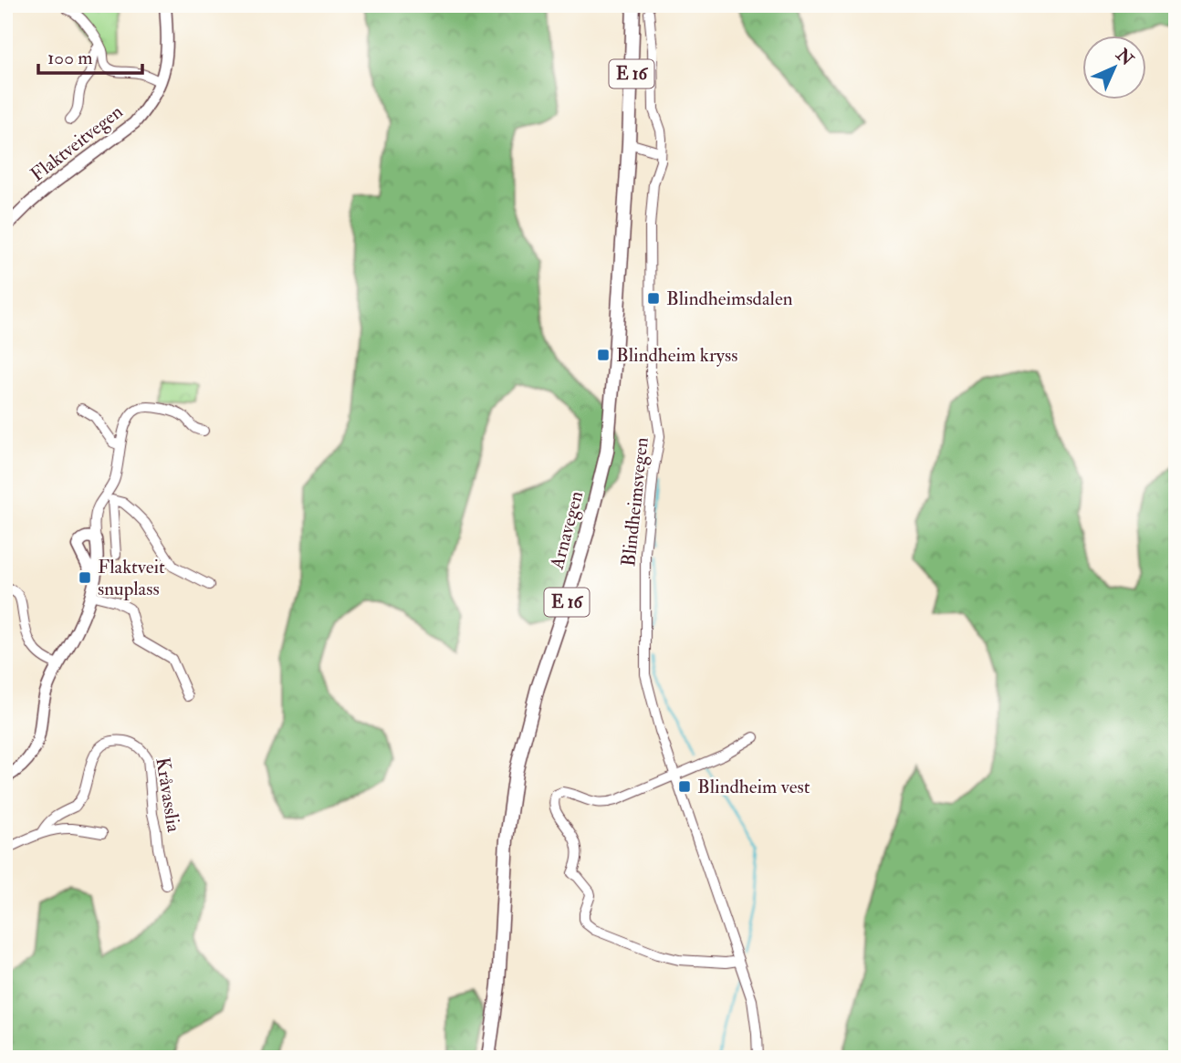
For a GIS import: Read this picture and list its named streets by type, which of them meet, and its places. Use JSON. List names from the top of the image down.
{
  "streets": {
    "highway": ["E 16", "Arnavegen"],
    "main road": ["Flaktveitvegen"],
    "street": ["Blindheimsvegen", "Kråvasslia"]
  },
  "places": {
    "transit": [
      "Blindheimsdalen",
      "Blindheim kryss",
      "Flaktveit snuplass",
      "Blindheim vest"
    ]
  },
  "scale_bar": "100 m",
  "north": "top right"
}
